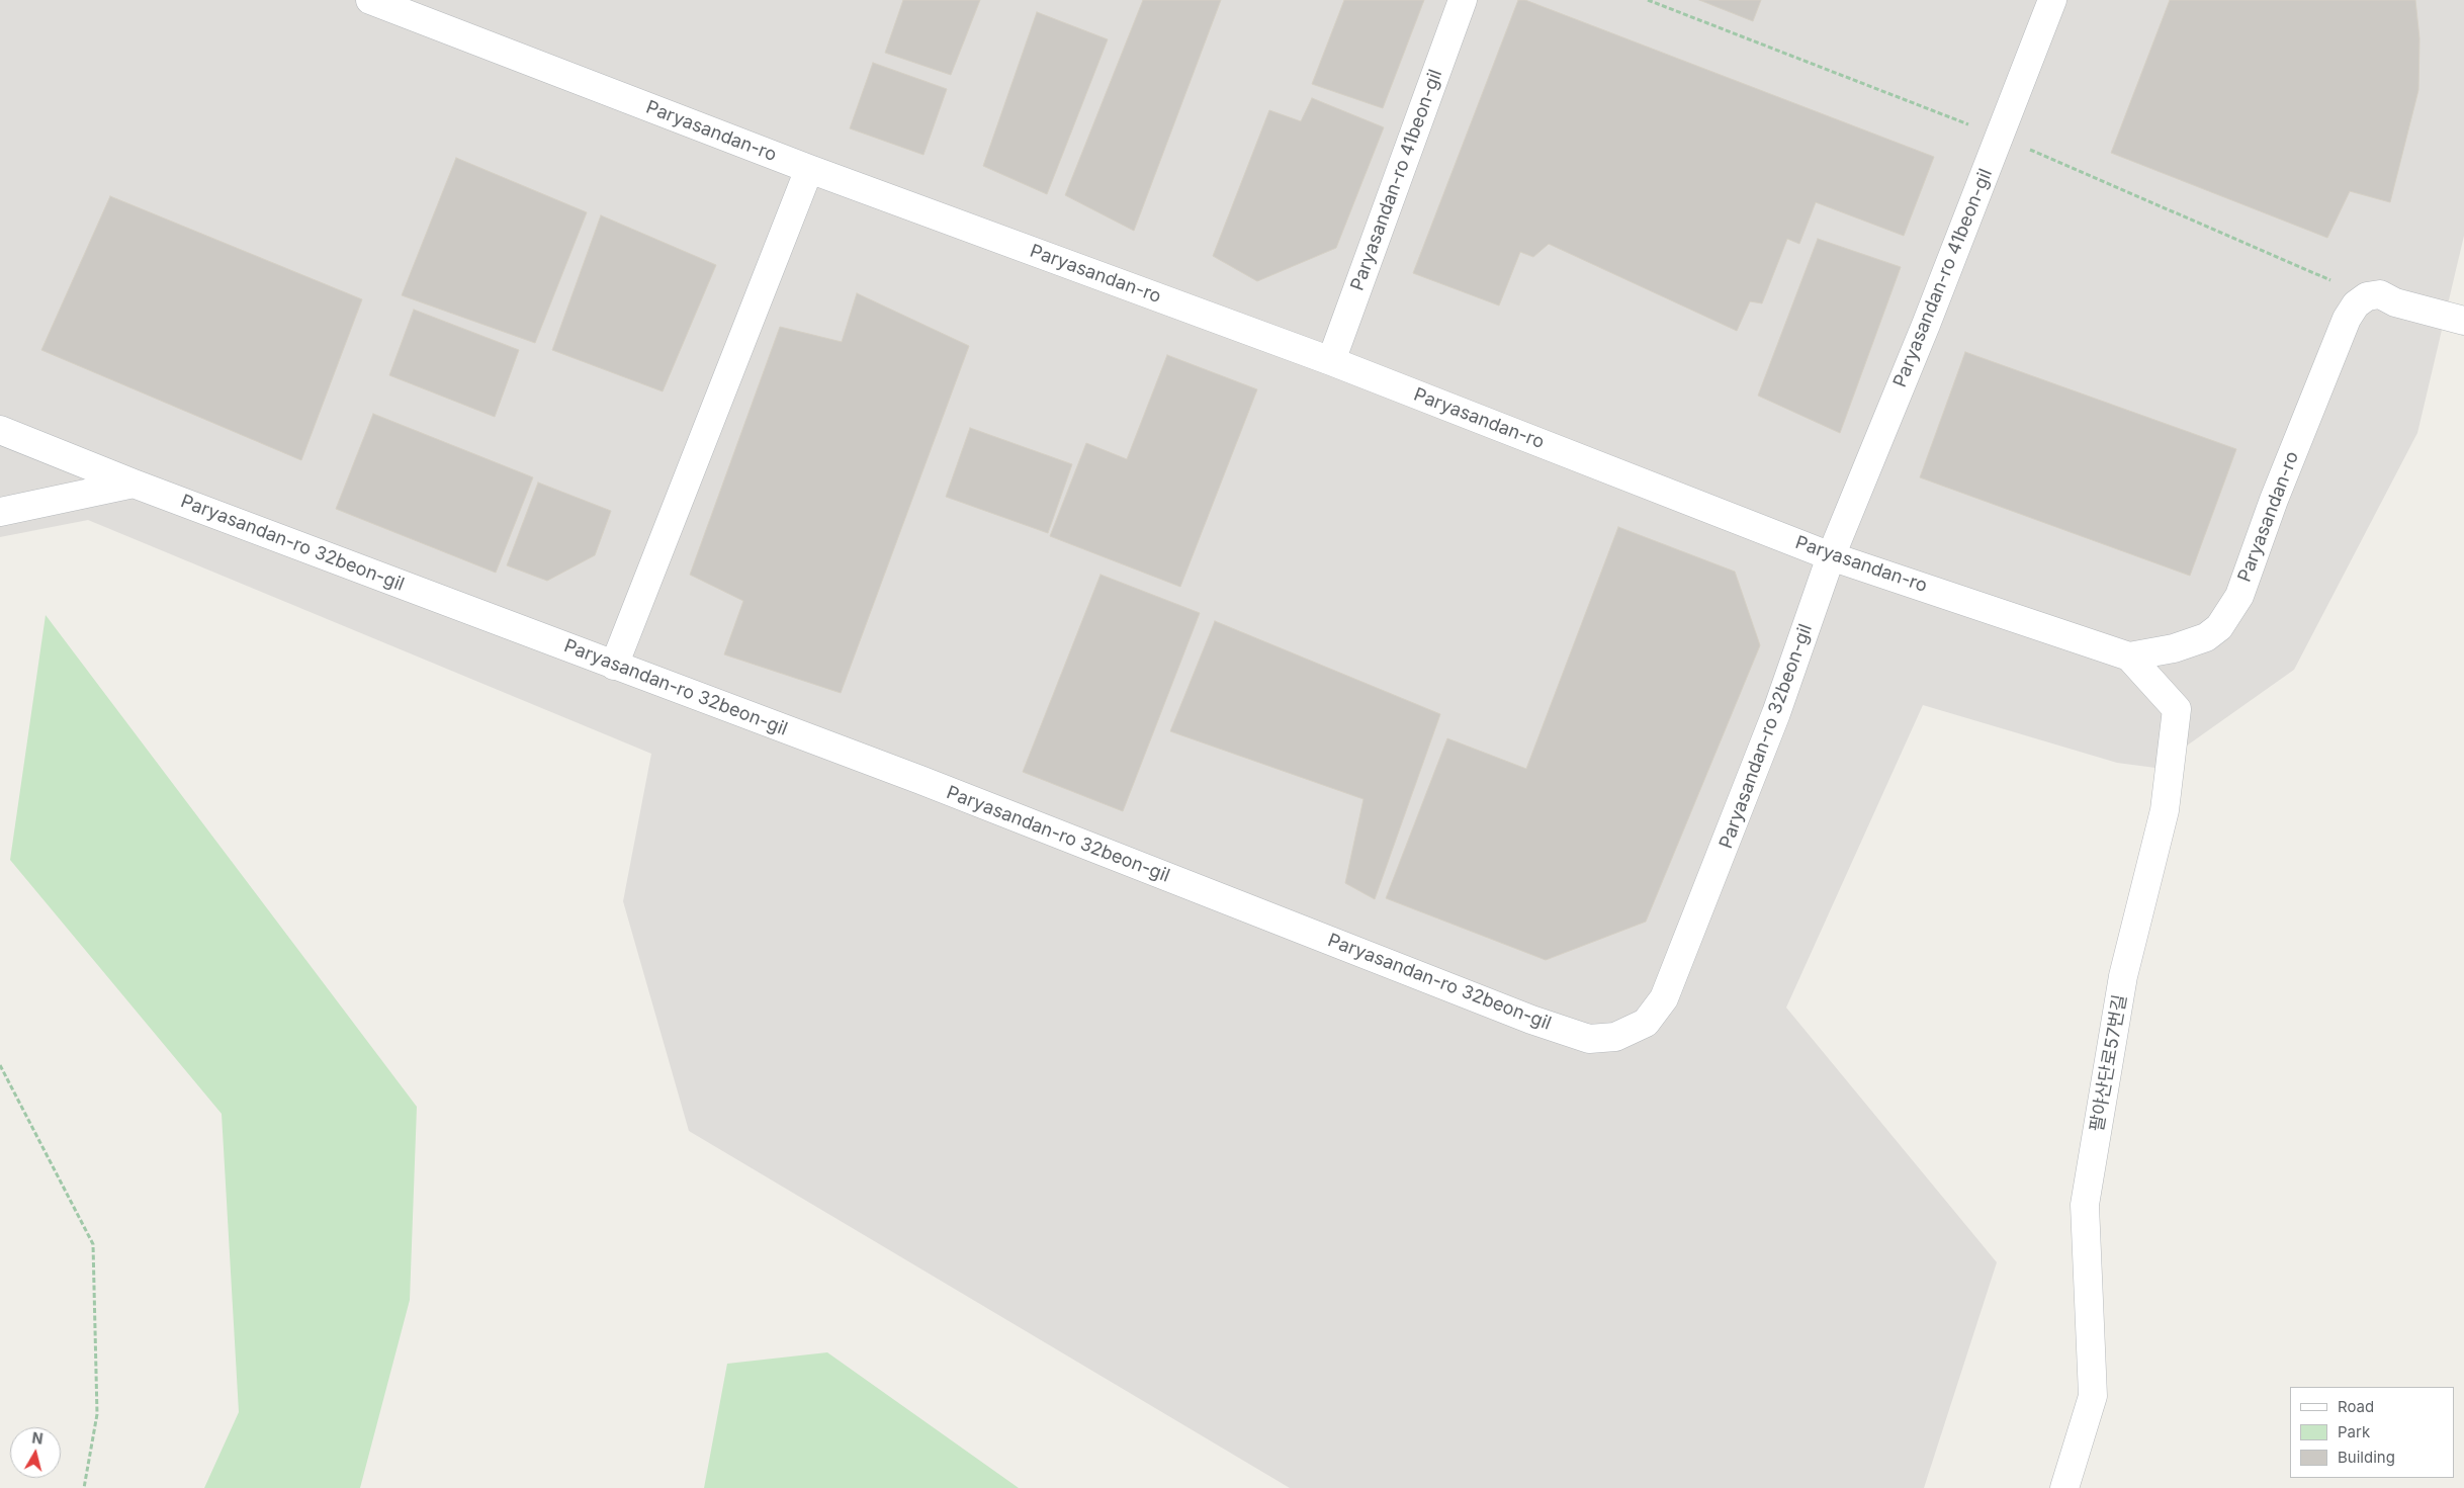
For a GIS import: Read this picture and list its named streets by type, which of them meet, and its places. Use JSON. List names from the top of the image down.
{
  "streets": {
    "street": [
      "Paryasandan-ro",
      "Paryasandan-ro 41beon-gil",
      "Paryasandan-ro 32beon-gil",
      "팔야산단로57번길"
    ]
  },
  "crossings": [
    ["Paryasandan-ro", "Paryasandan-ro 41beon-gil"],
    ["Paryasandan-ro", "Paryasandan-ro 32beon-gil"],
    ["Paryasandan-ro", "팔야산단로57번길"],
    ["Paryasandan-ro 41beon-gil", "Paryasandan-ro 32beon-gil"]
  ],
  "legend": ["Road", "Park", "Building"],
  "north": "top"
}
